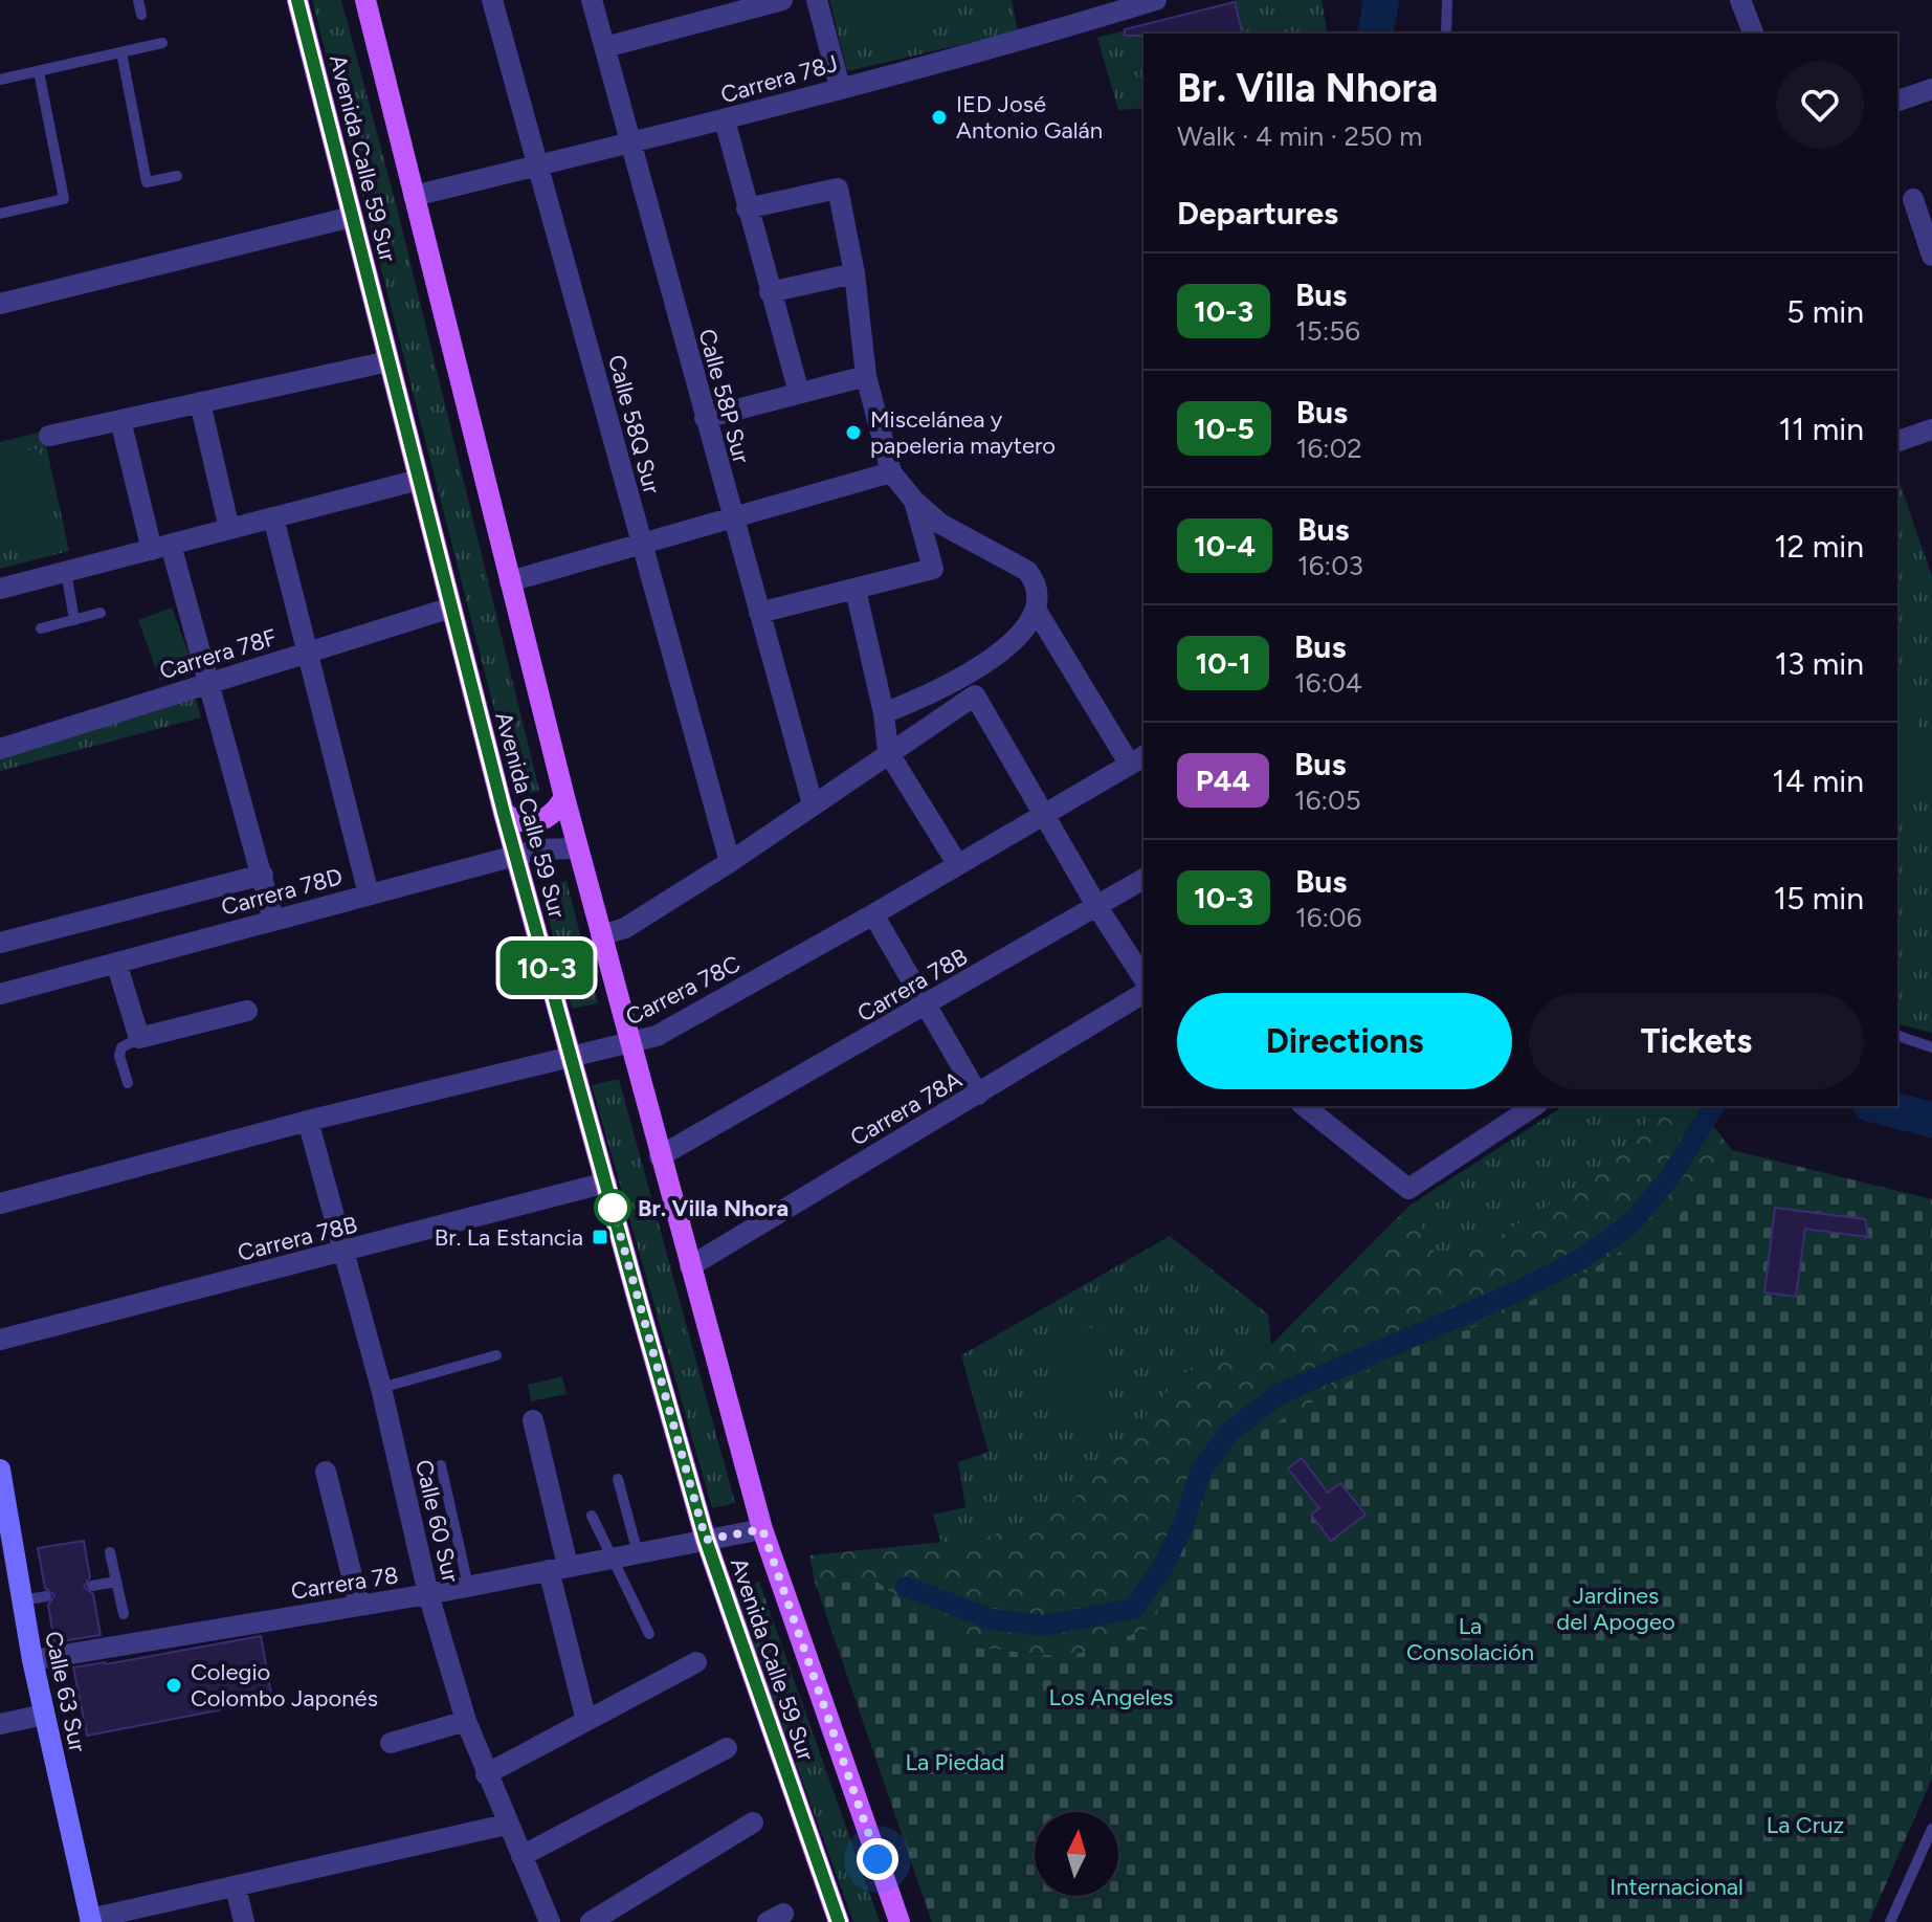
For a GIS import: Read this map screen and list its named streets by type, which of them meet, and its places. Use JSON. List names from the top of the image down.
{
  "streets": {
    "main road": ["Avenida Calle 59 Sur", "Calle 63 Sur"],
    "street": [
      "Carrera 78J",
      "Calle 58P Sur",
      "Calle 58Q Sur",
      "Carrera 78F",
      "Carrera 78D",
      "Carrera 78B",
      "Carrera 78C",
      "Carrera 78A",
      "Calle 60 Sur",
      "Carrera 78"
    ]
  },
  "crossings": [
    ["Carrera 78J", "Avenida Calle 59 Sur"],
    ["Carrera 78J", "Calle 58P Sur"],
    ["Carrera 78J", "Calle 58Q Sur"],
    ["Avenida Calle 59 Sur", "Carrera 78F"],
    ["Avenida Calle 59 Sur", "Carrera 78D"],
    ["Avenida Calle 59 Sur", "Carrera 78B"],
    ["Avenida Calle 59 Sur", "Carrera 78C"],
    ["Avenida Calle 59 Sur", "Carrera 78A"],
    ["Avenida Calle 59 Sur", "Carrera 78"],
    ["Carrera 78B", "Calle 60 Sur"],
    ["Carrera 78C", "Calle 60 Sur"],
    ["Calle 60 Sur", "Carrera 78"],
    ["Carrera 78", "Calle 63 Sur"]
  ],
  "parks": [
    "Jardines del Apogeo",
    "La Consolación",
    "Los Angeles",
    "La Piedad",
    "La Cruz",
    "Internacional"
  ],
  "places": {
    "other": [
      "IED José Antonio Galán",
      "Miscelánea y papeleria maytero",
      "Br. Villa Nhora",
      "Colegio Colombo Japonés"
    ],
    "transit": ["Br. La Estancia"]
  },
  "lines": ["bus line 10-3"],
  "north": "top",
  "page": {
    "on_map": "10-3",
    "heading": [
      ["Br. Villa Nhora", "Walk · 4 min · 250 m"],
      "Departures"
    ],
    "list": [
      {
        "mark": "10-3",
        "name": "Bus",
        "note": "15:56",
        "value": "5 min"
      },
      {
        "mark": "10-5",
        "name": "Bus",
        "note": "16:02",
        "value": "11 min"
      },
      {
        "mark": "10-4",
        "name": "Bus",
        "note": "16:03",
        "value": "12 min"
      },
      {
        "mark": "10-1",
        "name": "Bus",
        "note": "16:04",
        "value": "13 min"
      },
      {
        "mark": "P44",
        "name": "Bus",
        "note": "16:05",
        "value": "14 min"
      },
      {
        "mark": "10-3",
        "name": "Bus",
        "note": "16:06",
        "value": "15 min"
      }
    ],
    "buttons": ["Directions", "Tickets"]
  }
}
